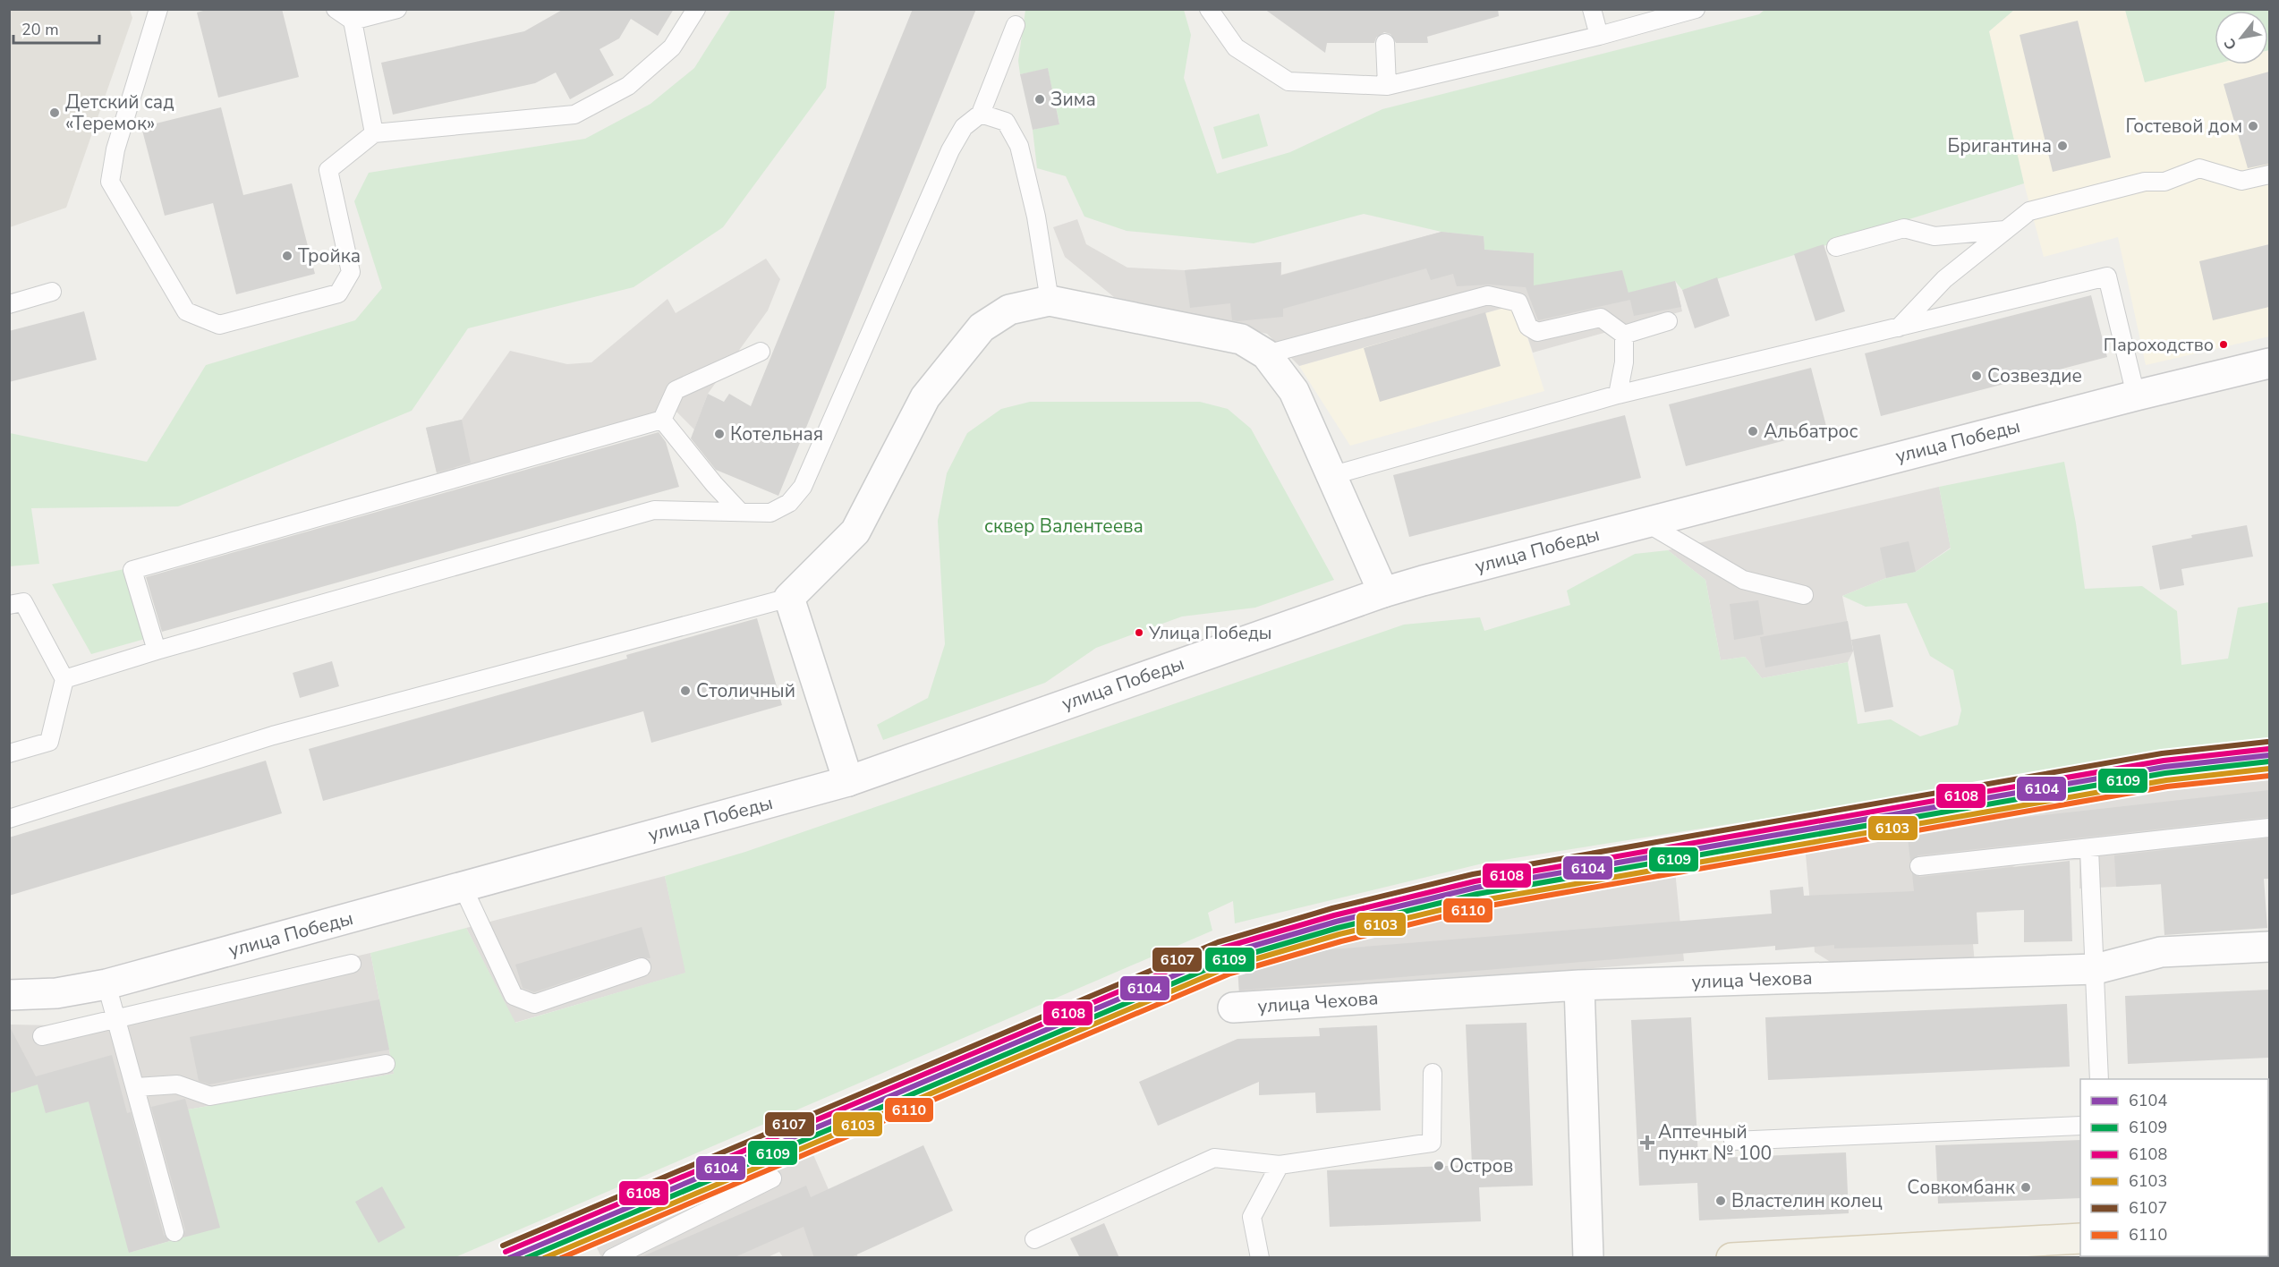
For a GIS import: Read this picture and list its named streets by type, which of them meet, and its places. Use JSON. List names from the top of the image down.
{
  "streets": {
    "street": ["улица Победы", "улица Чехова"]
  },
  "parks": ["сквер Валентеева"],
  "places": {
    "other": [
      "Зима",
      "Детский сад «Теремок»",
      "Гостевой дом",
      "Бригантина",
      "Тройка",
      "Пароходство",
      "Созвездие",
      "Альбатрос",
      "Котельная",
      "Улица Победы",
      "Столичный",
      "Остров",
      "Совкомбанк",
      "Властелин колец"
    ],
    "health": ["Аптечный пункт № 100"]
  },
  "lines": [
    "transit line 6107",
    "transit line 6108",
    "transit line 6104",
    "transit line 6109",
    "transit line 6103",
    "transit line 6110"
  ],
  "legend": [
    "6104",
    "6109",
    "6108",
    "6103",
    "6107",
    "6110"
  ],
  "scale_bar": "20 m",
  "north": "bottom left"
}
